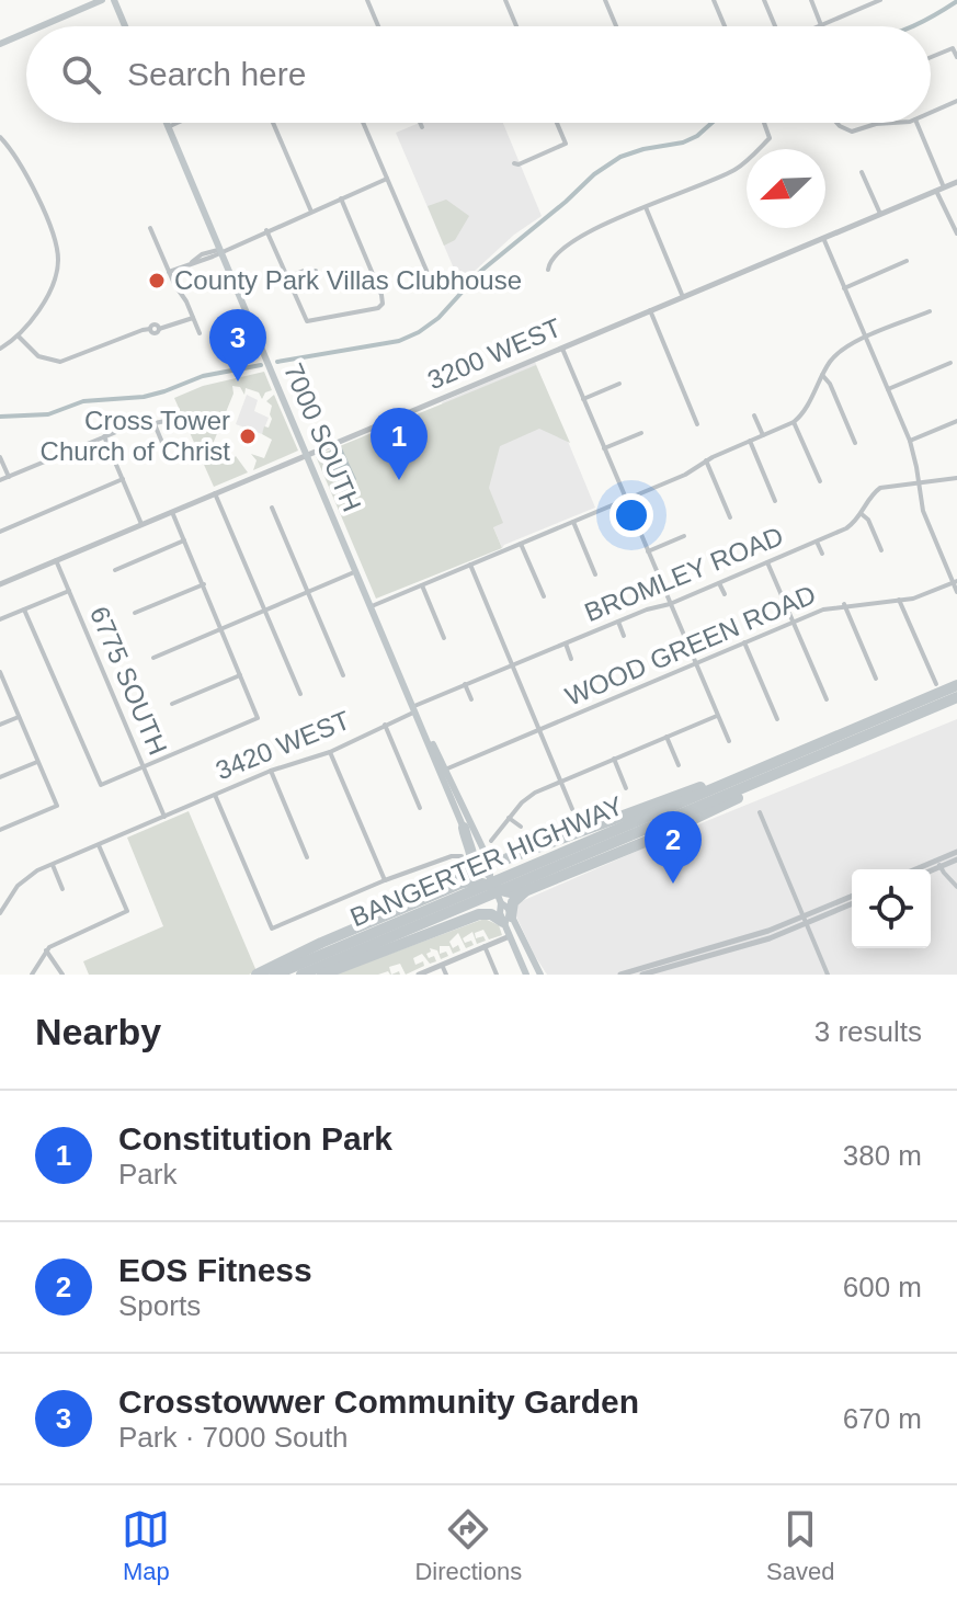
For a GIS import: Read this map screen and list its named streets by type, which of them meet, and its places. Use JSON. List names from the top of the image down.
{
  "streets": {
    "highway": ["BANGERTER HIGHWAY"],
    "main road": ["7000 SOUTH"],
    "street": [
      "3200 WEST",
      "BROMLEY ROAD",
      "WOOD GREEN ROAD",
      "6775 SOUTH",
      "3420 WEST"
    ]
  },
  "crossings": [
    ["3200 WEST", "7000 SOUTH"],
    ["3200 WEST", "6775 SOUTH"],
    ["7000 SOUTH", "BROMLEY ROAD"],
    ["7000 SOUTH", "WOOD GREEN ROAD"],
    ["7000 SOUTH", "3420 WEST"],
    ["BROMLEY ROAD", "3420 WEST"],
    ["6775 SOUTH", "3420 WEST"]
  ],
  "places": ["County Park Villas Clubhouse", "Cross Tower Church of Christ"],
  "north": "bottom left",
  "page": {
    "search": "Search here",
    "pins": ["3", "1", "2"],
    "heading": ["Nearby", "3 results"],
    "list": [
      {
        "mark": "1",
        "name": "Constitution Park",
        "note": "Park",
        "value": "380 m"
      },
      {
        "mark": "2",
        "name": "EOS Fitness",
        "note": "Sports",
        "value": "600 m"
      },
      {
        "mark": "3",
        "name": "Crosstowwer Community Garden",
        "note": "Park · 7000 South",
        "value": "670 m"
      }
    ],
    "nav": ["Map", "Directions", "Saved"]
  }
}
